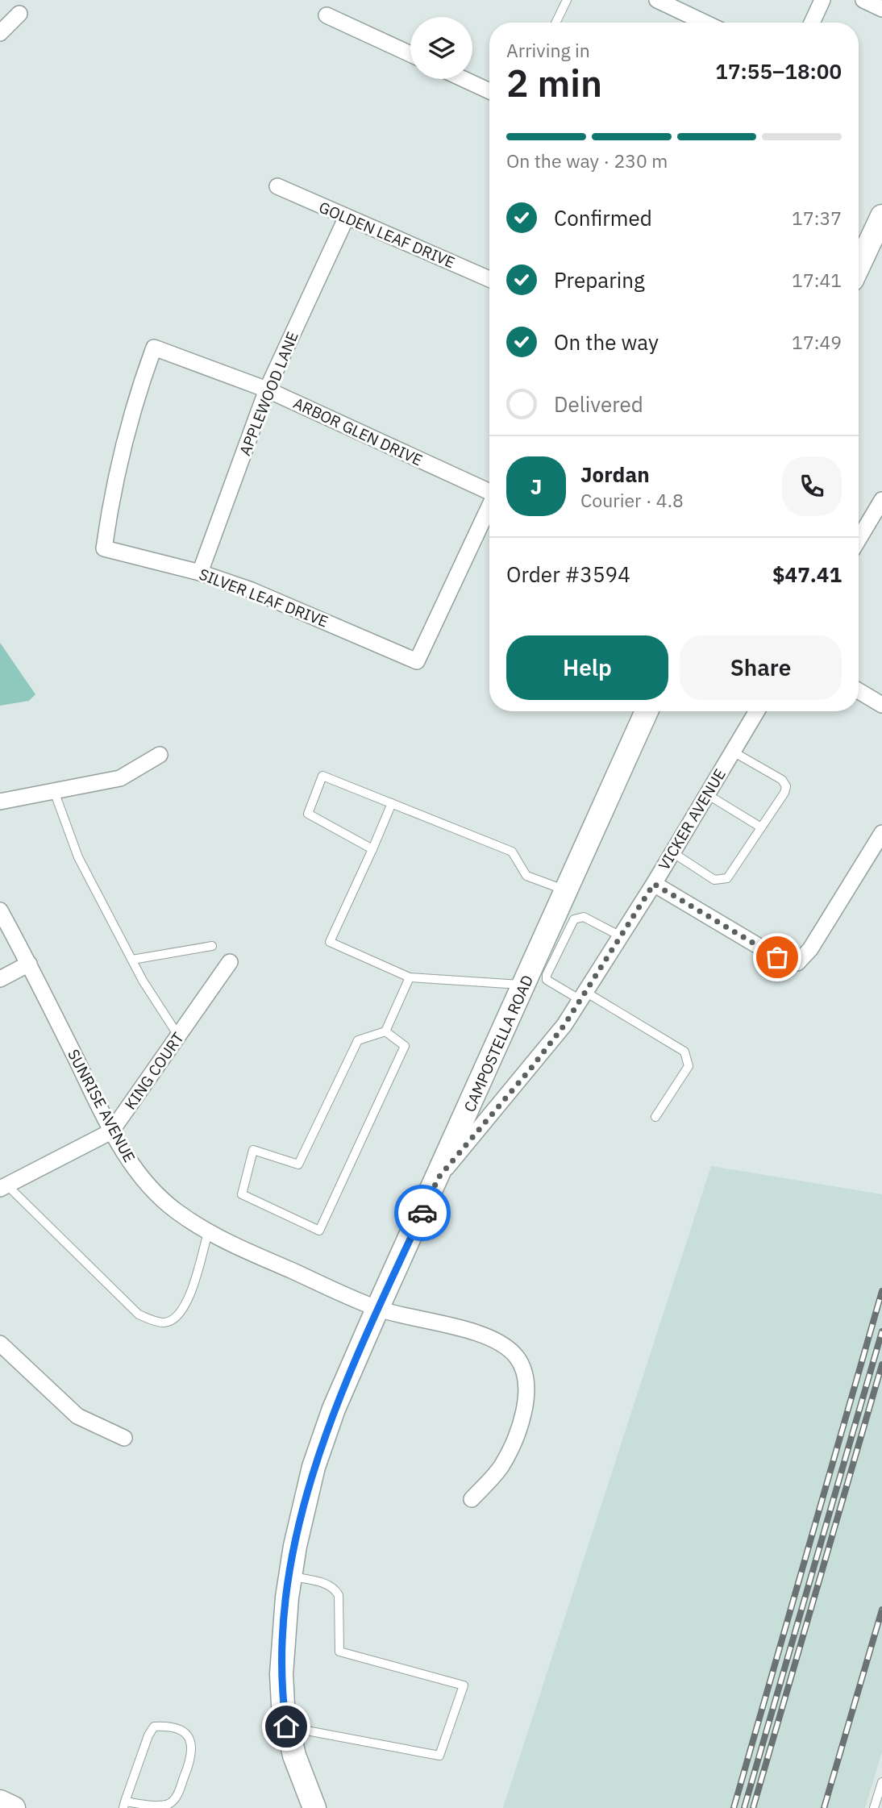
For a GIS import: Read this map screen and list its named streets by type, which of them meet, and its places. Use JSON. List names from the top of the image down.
{
  "streets": {
    "main road": ["CAMPOSTELLA ROAD"],
    "street": [
      "GOLDEN LEAF DRIVE",
      "APPLEWOOD LANE",
      "ARBOR GLEN DRIVE",
      "SILVER LEAF DRIVE",
      "VICKER AVENUE",
      "KING COURT",
      "SUNRISE AVENUE"
    ]
  },
  "crossings": [
    ["GOLDEN LEAF DRIVE", "APPLEWOOD LANE"],
    ["APPLEWOOD LANE", "ARBOR GLEN DRIVE"],
    ["APPLEWOOD LANE", "SILVER LEAF DRIVE"],
    ["ARBOR GLEN DRIVE", "SILVER LEAF DRIVE"],
    ["VICKER AVENUE", "CAMPOSTELLA ROAD"],
    ["CAMPOSTELLA ROAD", "SUNRISE AVENUE"],
    ["KING COURT", "SUNRISE AVENUE"]
  ],
  "page": {
    "heading": ["2 min", "Arriving in", "17:55–18:00"],
    "panel": [
      "Jordan",
      "Courier · 4.8",
      "Order #3594",
      "$47.41"
    ],
    "bar": "On the way · 230 m",
    "list": [
      ["Confirmed", "17:37"],
      ["Preparing", "17:41"],
      ["On the way", "17:49"],
      "Delivered"
    ],
    "round": "J",
    "buttons": ["Help", "Share"]
  }
}
